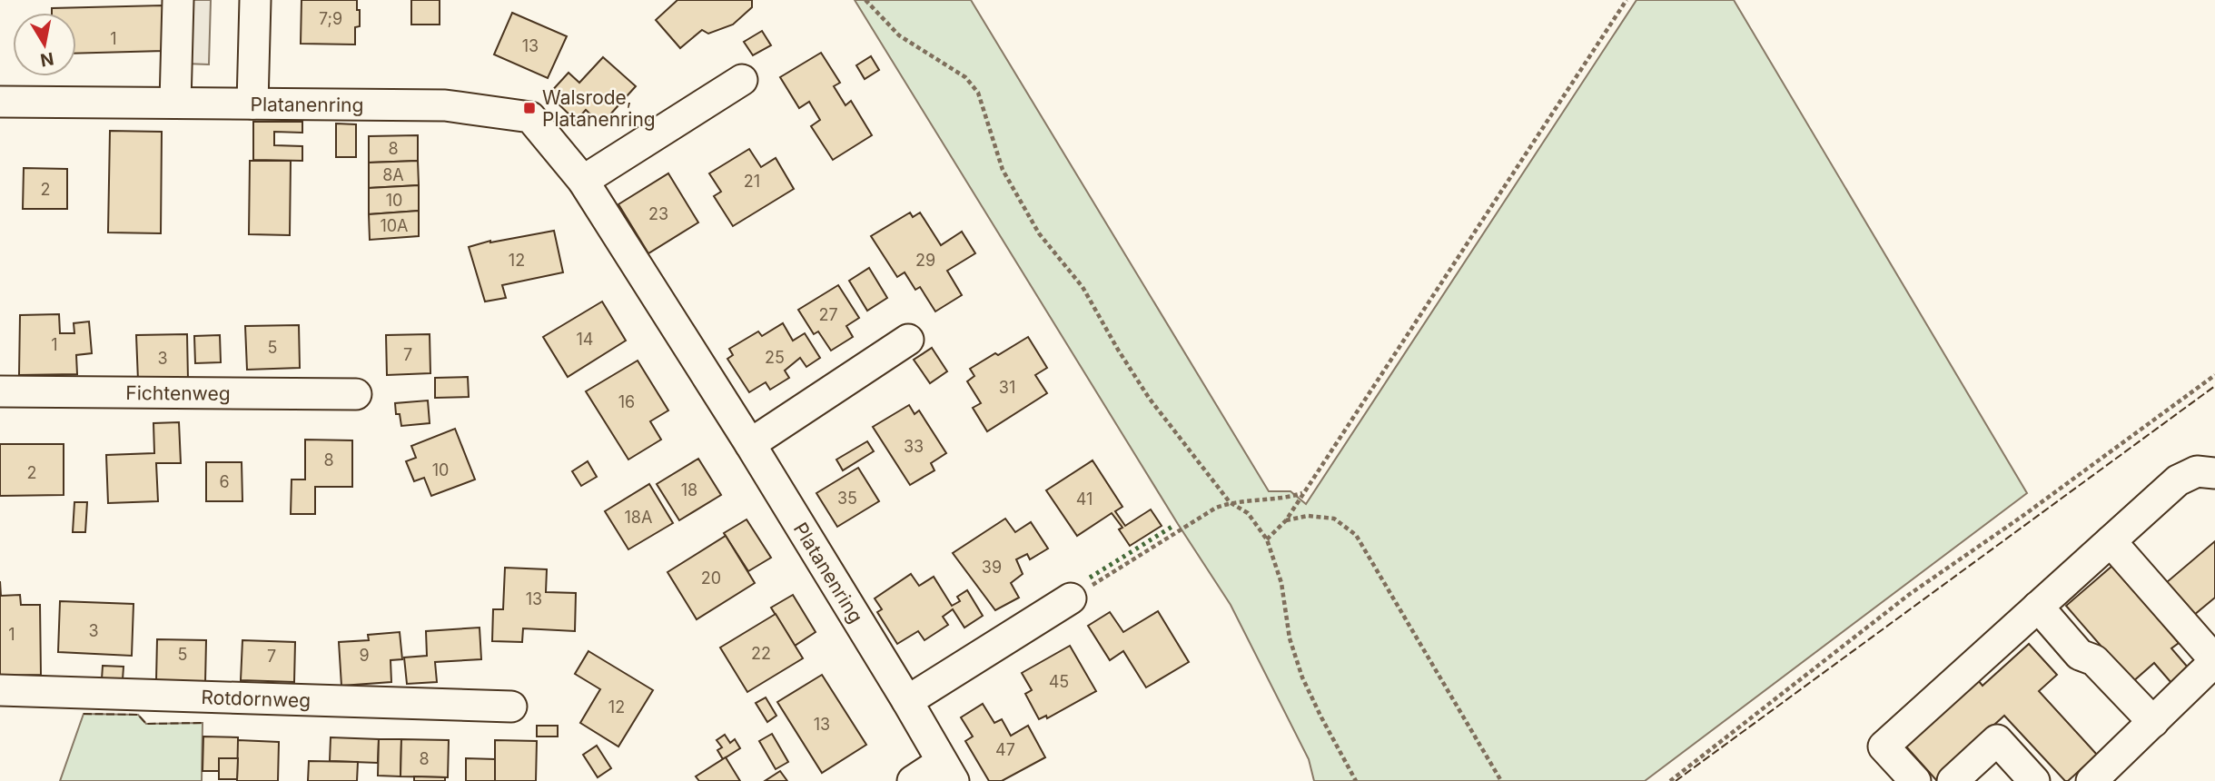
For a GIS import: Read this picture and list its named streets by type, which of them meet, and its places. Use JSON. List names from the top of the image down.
{
  "streets": {
    "street": ["Platanenring", "Fichtenweg", "Rotdornweg"]
  },
  "places": {
    "transit": ["Walsrode, Platanenring"]
  },
  "house_numbers": [
    "7;9",
    "1",
    "13",
    "8",
    "8A",
    "21",
    "2",
    "10",
    "23",
    "10A",
    "12",
    "29",
    "27",
    "14",
    "1",
    "5",
    "7",
    "25",
    "3",
    "31",
    "16",
    "33",
    "8",
    "10",
    "2",
    "6",
    "18",
    "35",
    "41",
    "18A",
    "39",
    "20",
    "13",
    "3",
    "1",
    "22",
    "5",
    "9",
    "7",
    "45",
    "12",
    "13",
    "47",
    "8"
  ],
  "north": "bottom"
}
